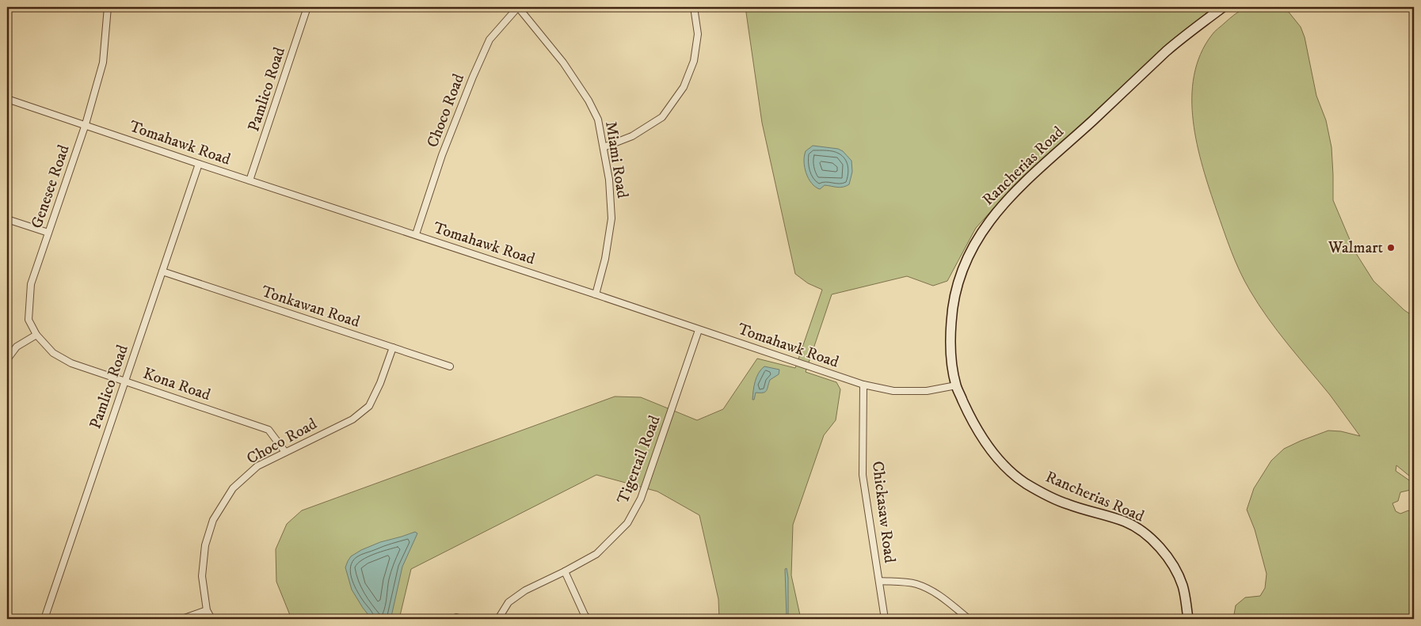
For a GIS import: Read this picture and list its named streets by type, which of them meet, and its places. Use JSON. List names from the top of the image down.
{
  "streets": {
    "street": [
      "Pamlico Road",
      "Choco Road",
      "Tomahawk Road",
      "Miami Road",
      "Rancherias Road",
      "Genesee Road",
      "Tonkawan Road",
      "Kona Road",
      "Tigertail Road",
      "Chickasaw Road"
    ]
  },
  "crossings": [
    ["Pamlico Road", "Tomahawk Road"],
    ["Pamlico Road", "Tonkawan Road"],
    ["Pamlico Road", "Kona Road"],
    ["Choco Road", "Tomahawk Road"],
    ["Choco Road", "Miami Road"],
    ["Choco Road", "Tonkawan Road"],
    ["Choco Road", "Kona Road"],
    ["Tomahawk Road", "Miami Road"],
    ["Tomahawk Road", "Rancherias Road"],
    ["Tomahawk Road", "Genesee Road"],
    ["Tomahawk Road", "Tigertail Road"],
    ["Tomahawk Road", "Chickasaw Road"],
    ["Genesee Road", "Kona Road"]
  ],
  "places": ["Walmart"]
}
